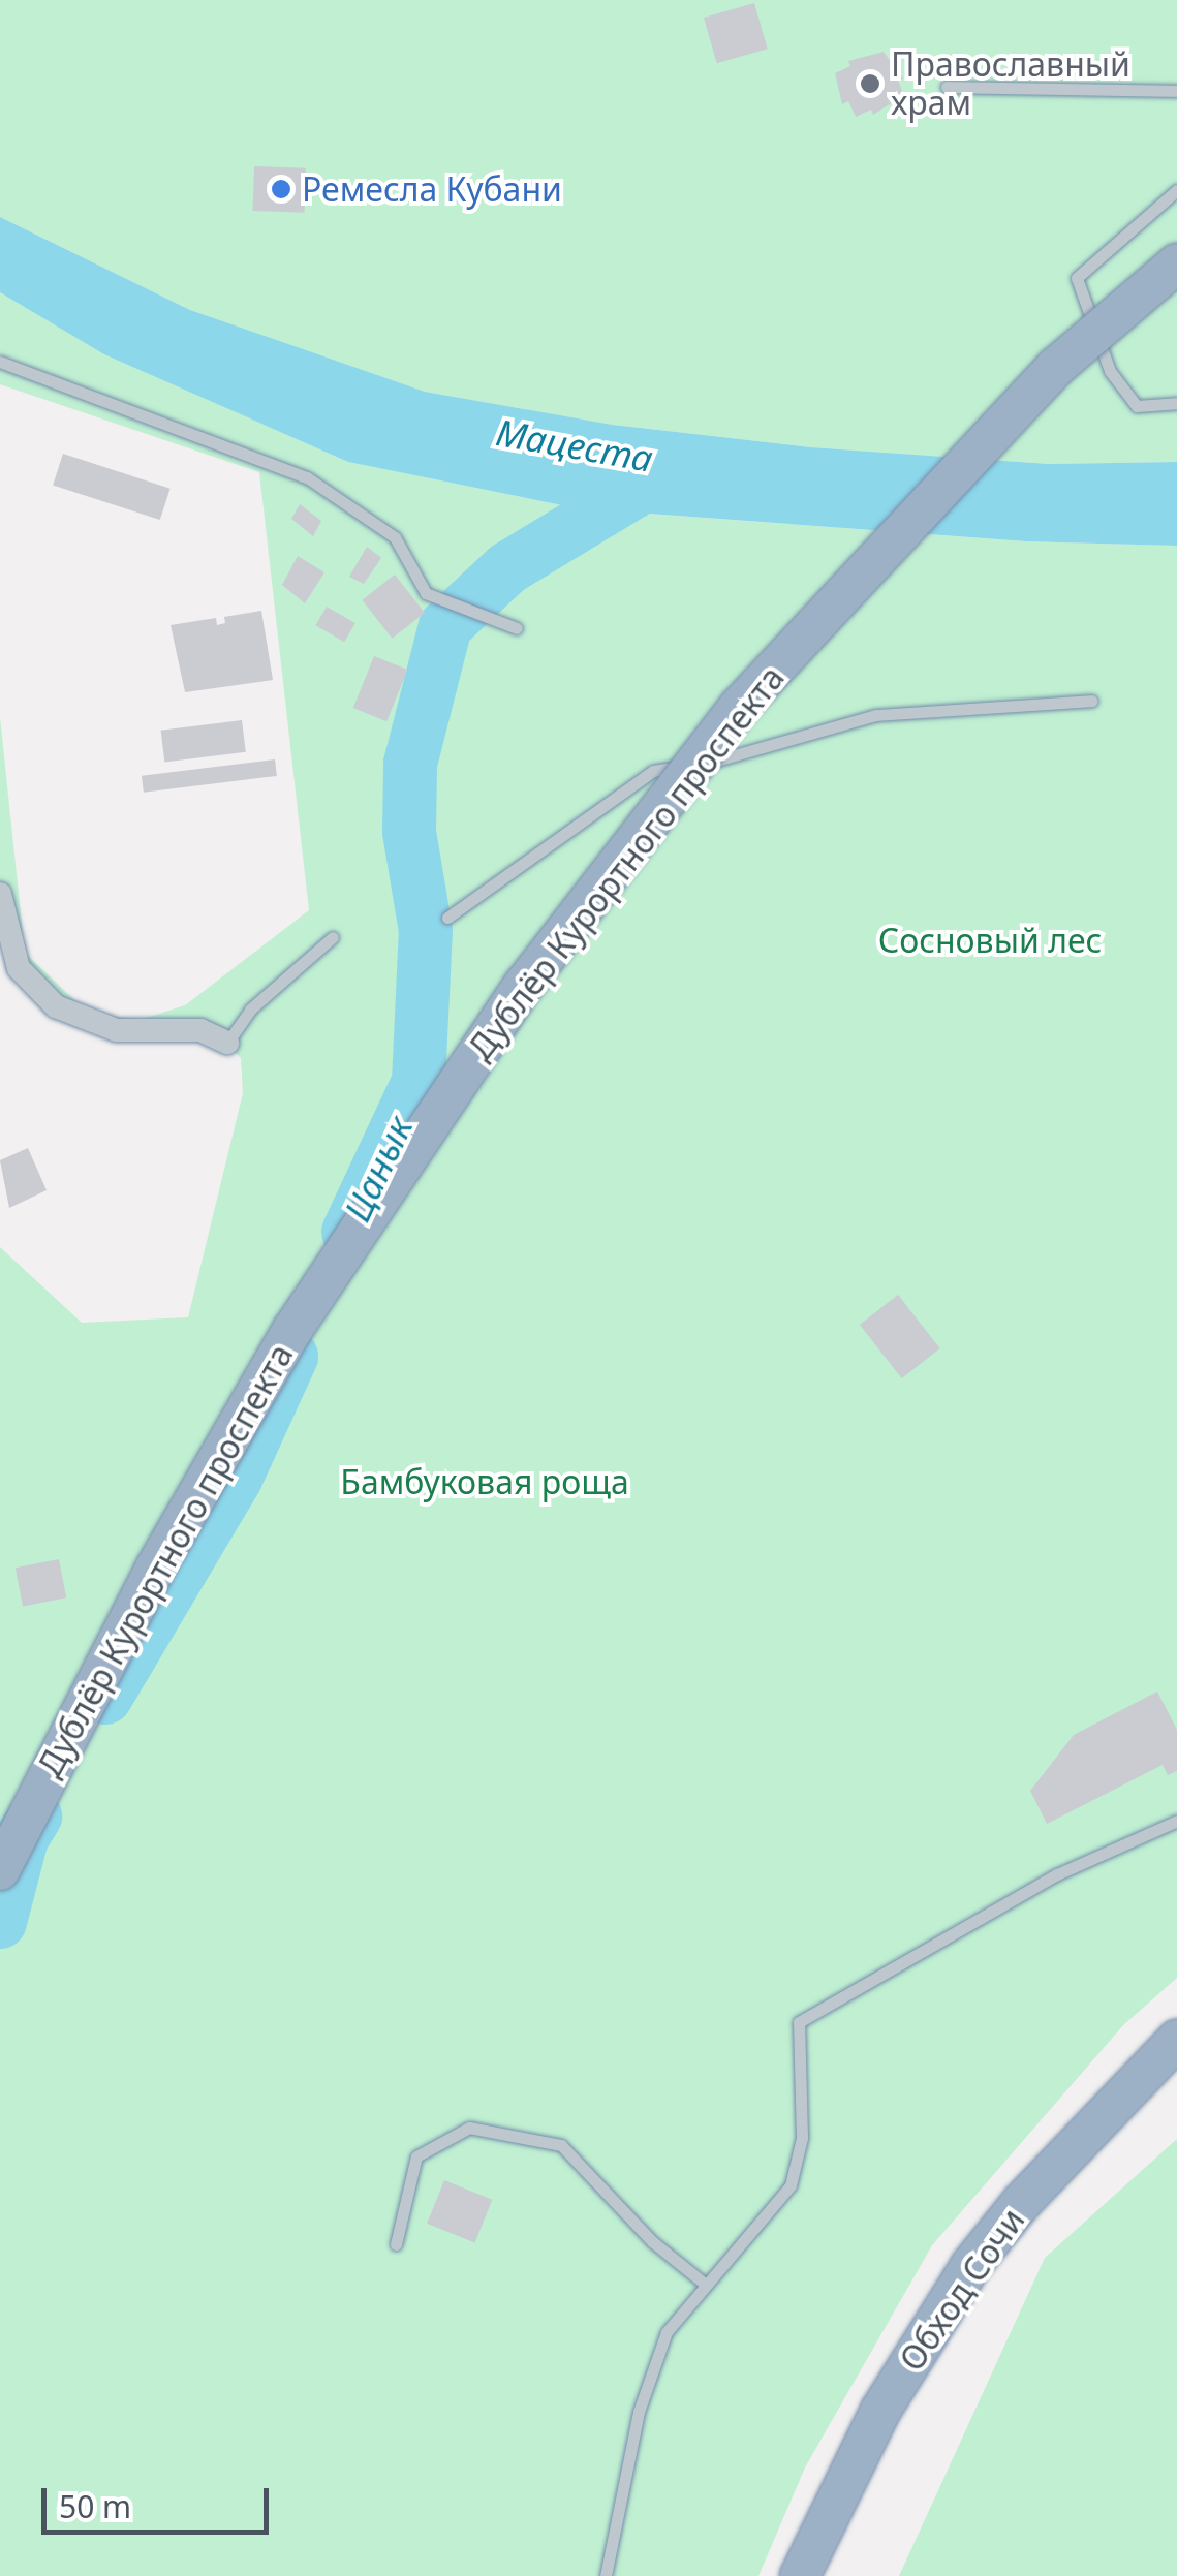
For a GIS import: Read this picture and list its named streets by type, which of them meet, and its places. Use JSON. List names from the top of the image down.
{
  "streets": {
    "highway": ["Дублёр Курортного проспекта", "Обход Сочи"]
  },
  "water": ["Мацеста", "Цанык"],
  "parks": ["Сосновый лес", "Бамбуковая роща"],
  "places": ["Православный храм", "Ремесла Кубани"],
  "scale_bar": "50 m"
}
